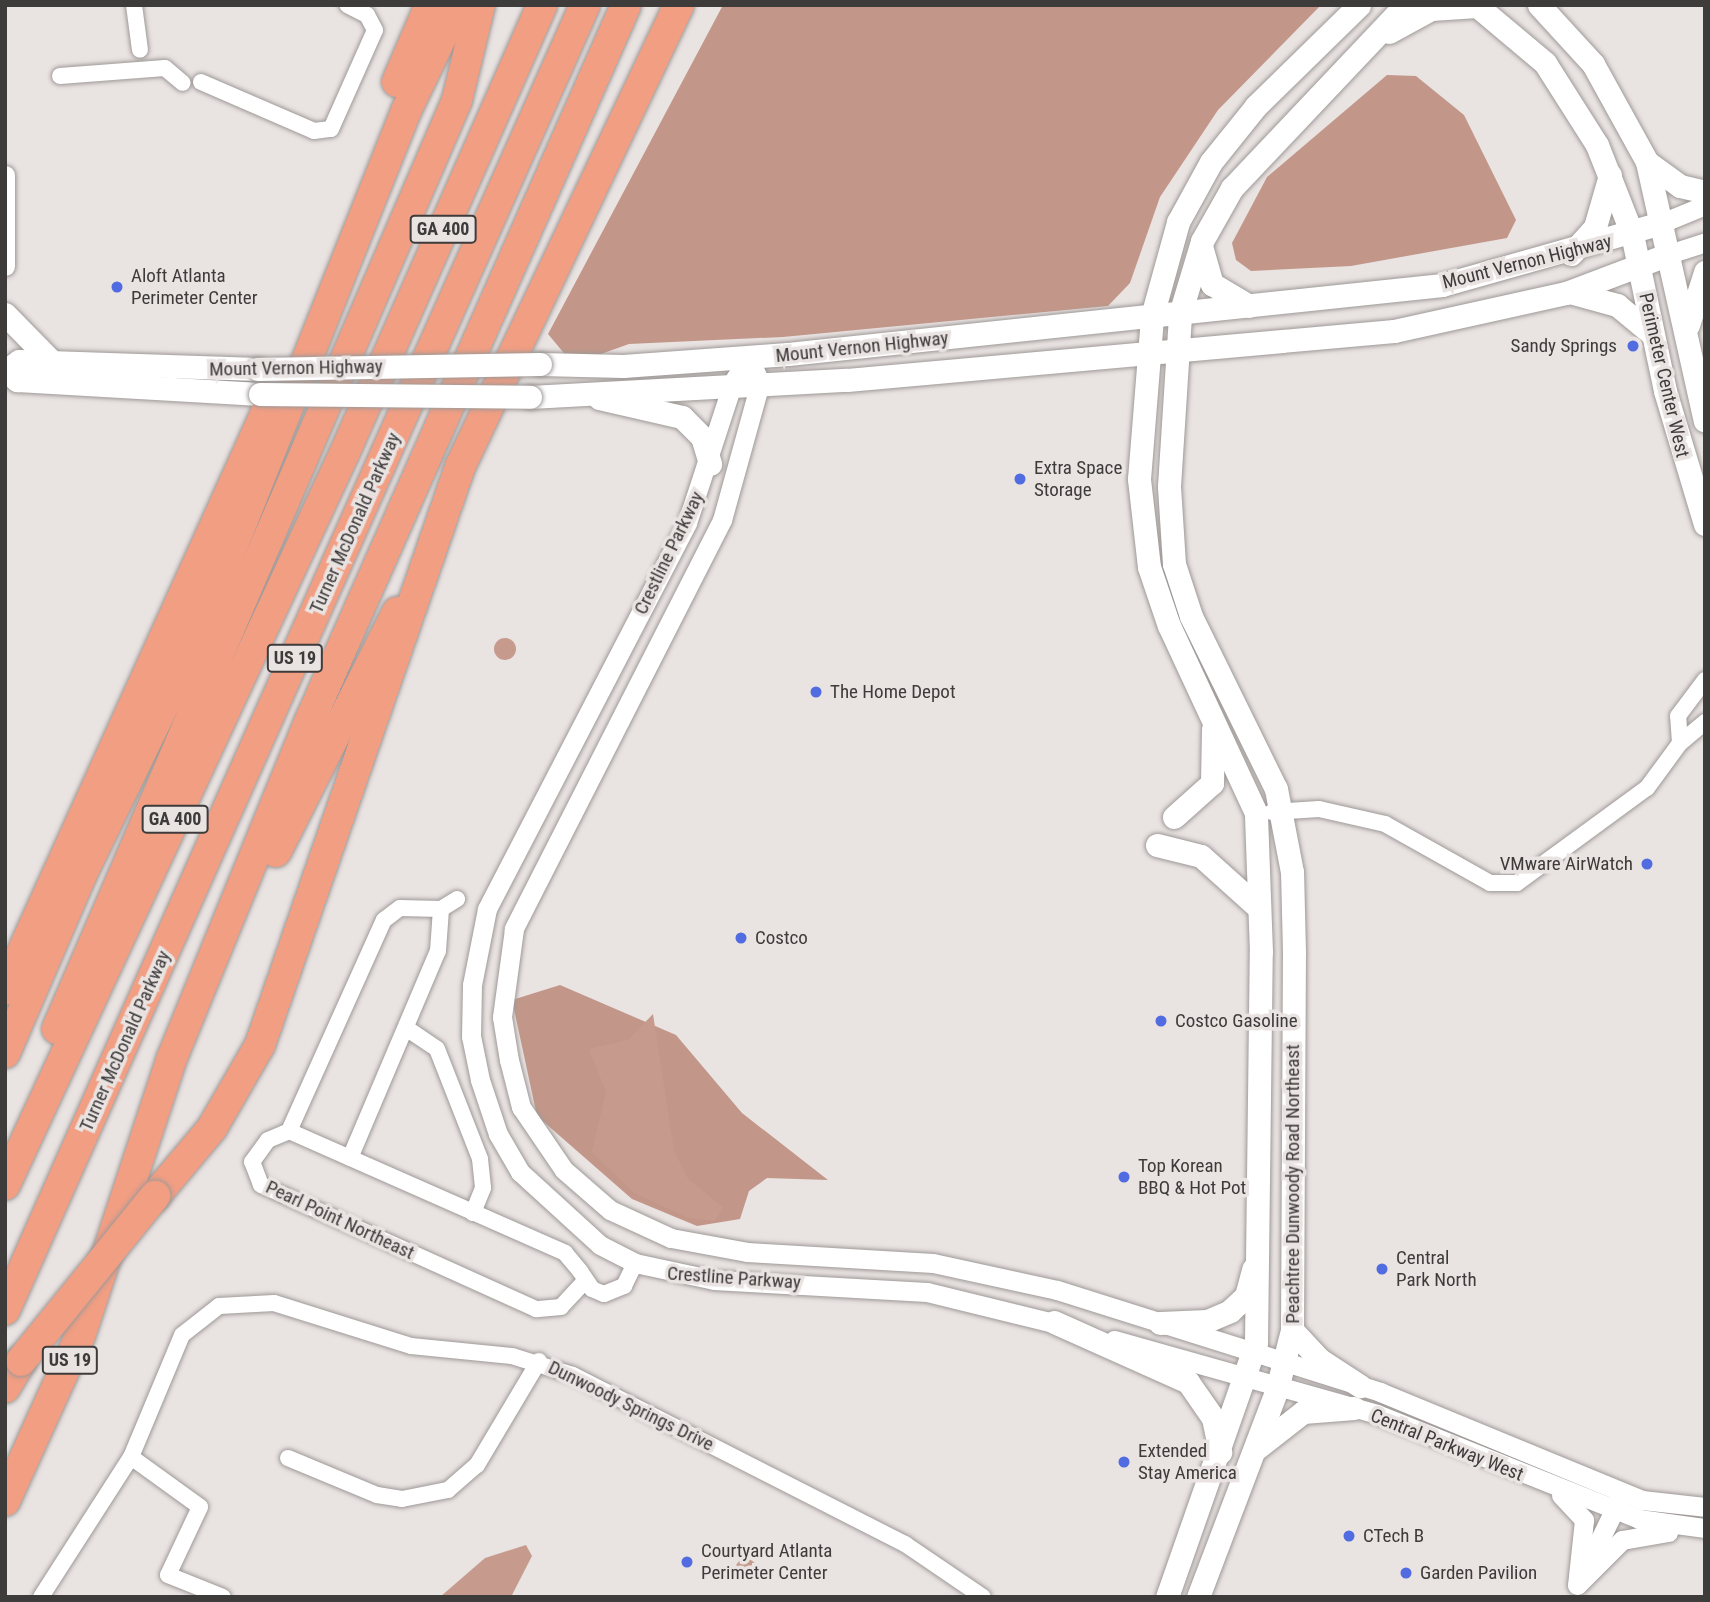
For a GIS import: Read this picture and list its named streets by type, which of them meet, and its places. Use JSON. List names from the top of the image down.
{
  "streets": {
    "highway": ["GA 400", "Turner McDonald Parkway", "US 19"],
    "main road": ["Mount Vernon Highway", "Perimeter Center West", "Peachtree Dunwoody Road Northeast"],
    "street": [
      "Crestline Parkway",
      "Pearl Point Northeast",
      "Dunwoody Springs Drive",
      "Central Parkway West"
    ]
  },
  "crossings": [
    ["Mount Vernon Highway", "Perimeter Center West"],
    ["Mount Vernon Highway", "Crestline Parkway"],
    ["Mount Vernon Highway", "Peachtree Dunwoody Road Northeast"],
    ["Crestline Parkway", "Peachtree Dunwoody Road Northeast"],
    ["Crestline Parkway", "Central Parkway West"],
    ["Peachtree Dunwoody Road Northeast", "Central Parkway West"]
  ],
  "places": [
    "Aloft Atlanta Perimeter Center",
    "Sandy Springs",
    "Extra Space Storage",
    "The Home Depot",
    "VMware AirWatch",
    "Costco",
    "Costco Gasoline",
    "Top Korean BBQ & Hot Pot",
    "Central Park North",
    "Extended Stay America",
    "CTech B",
    "Courtyard Atlanta Perimeter Center",
    "Garden Pavilion"
  ]
}
